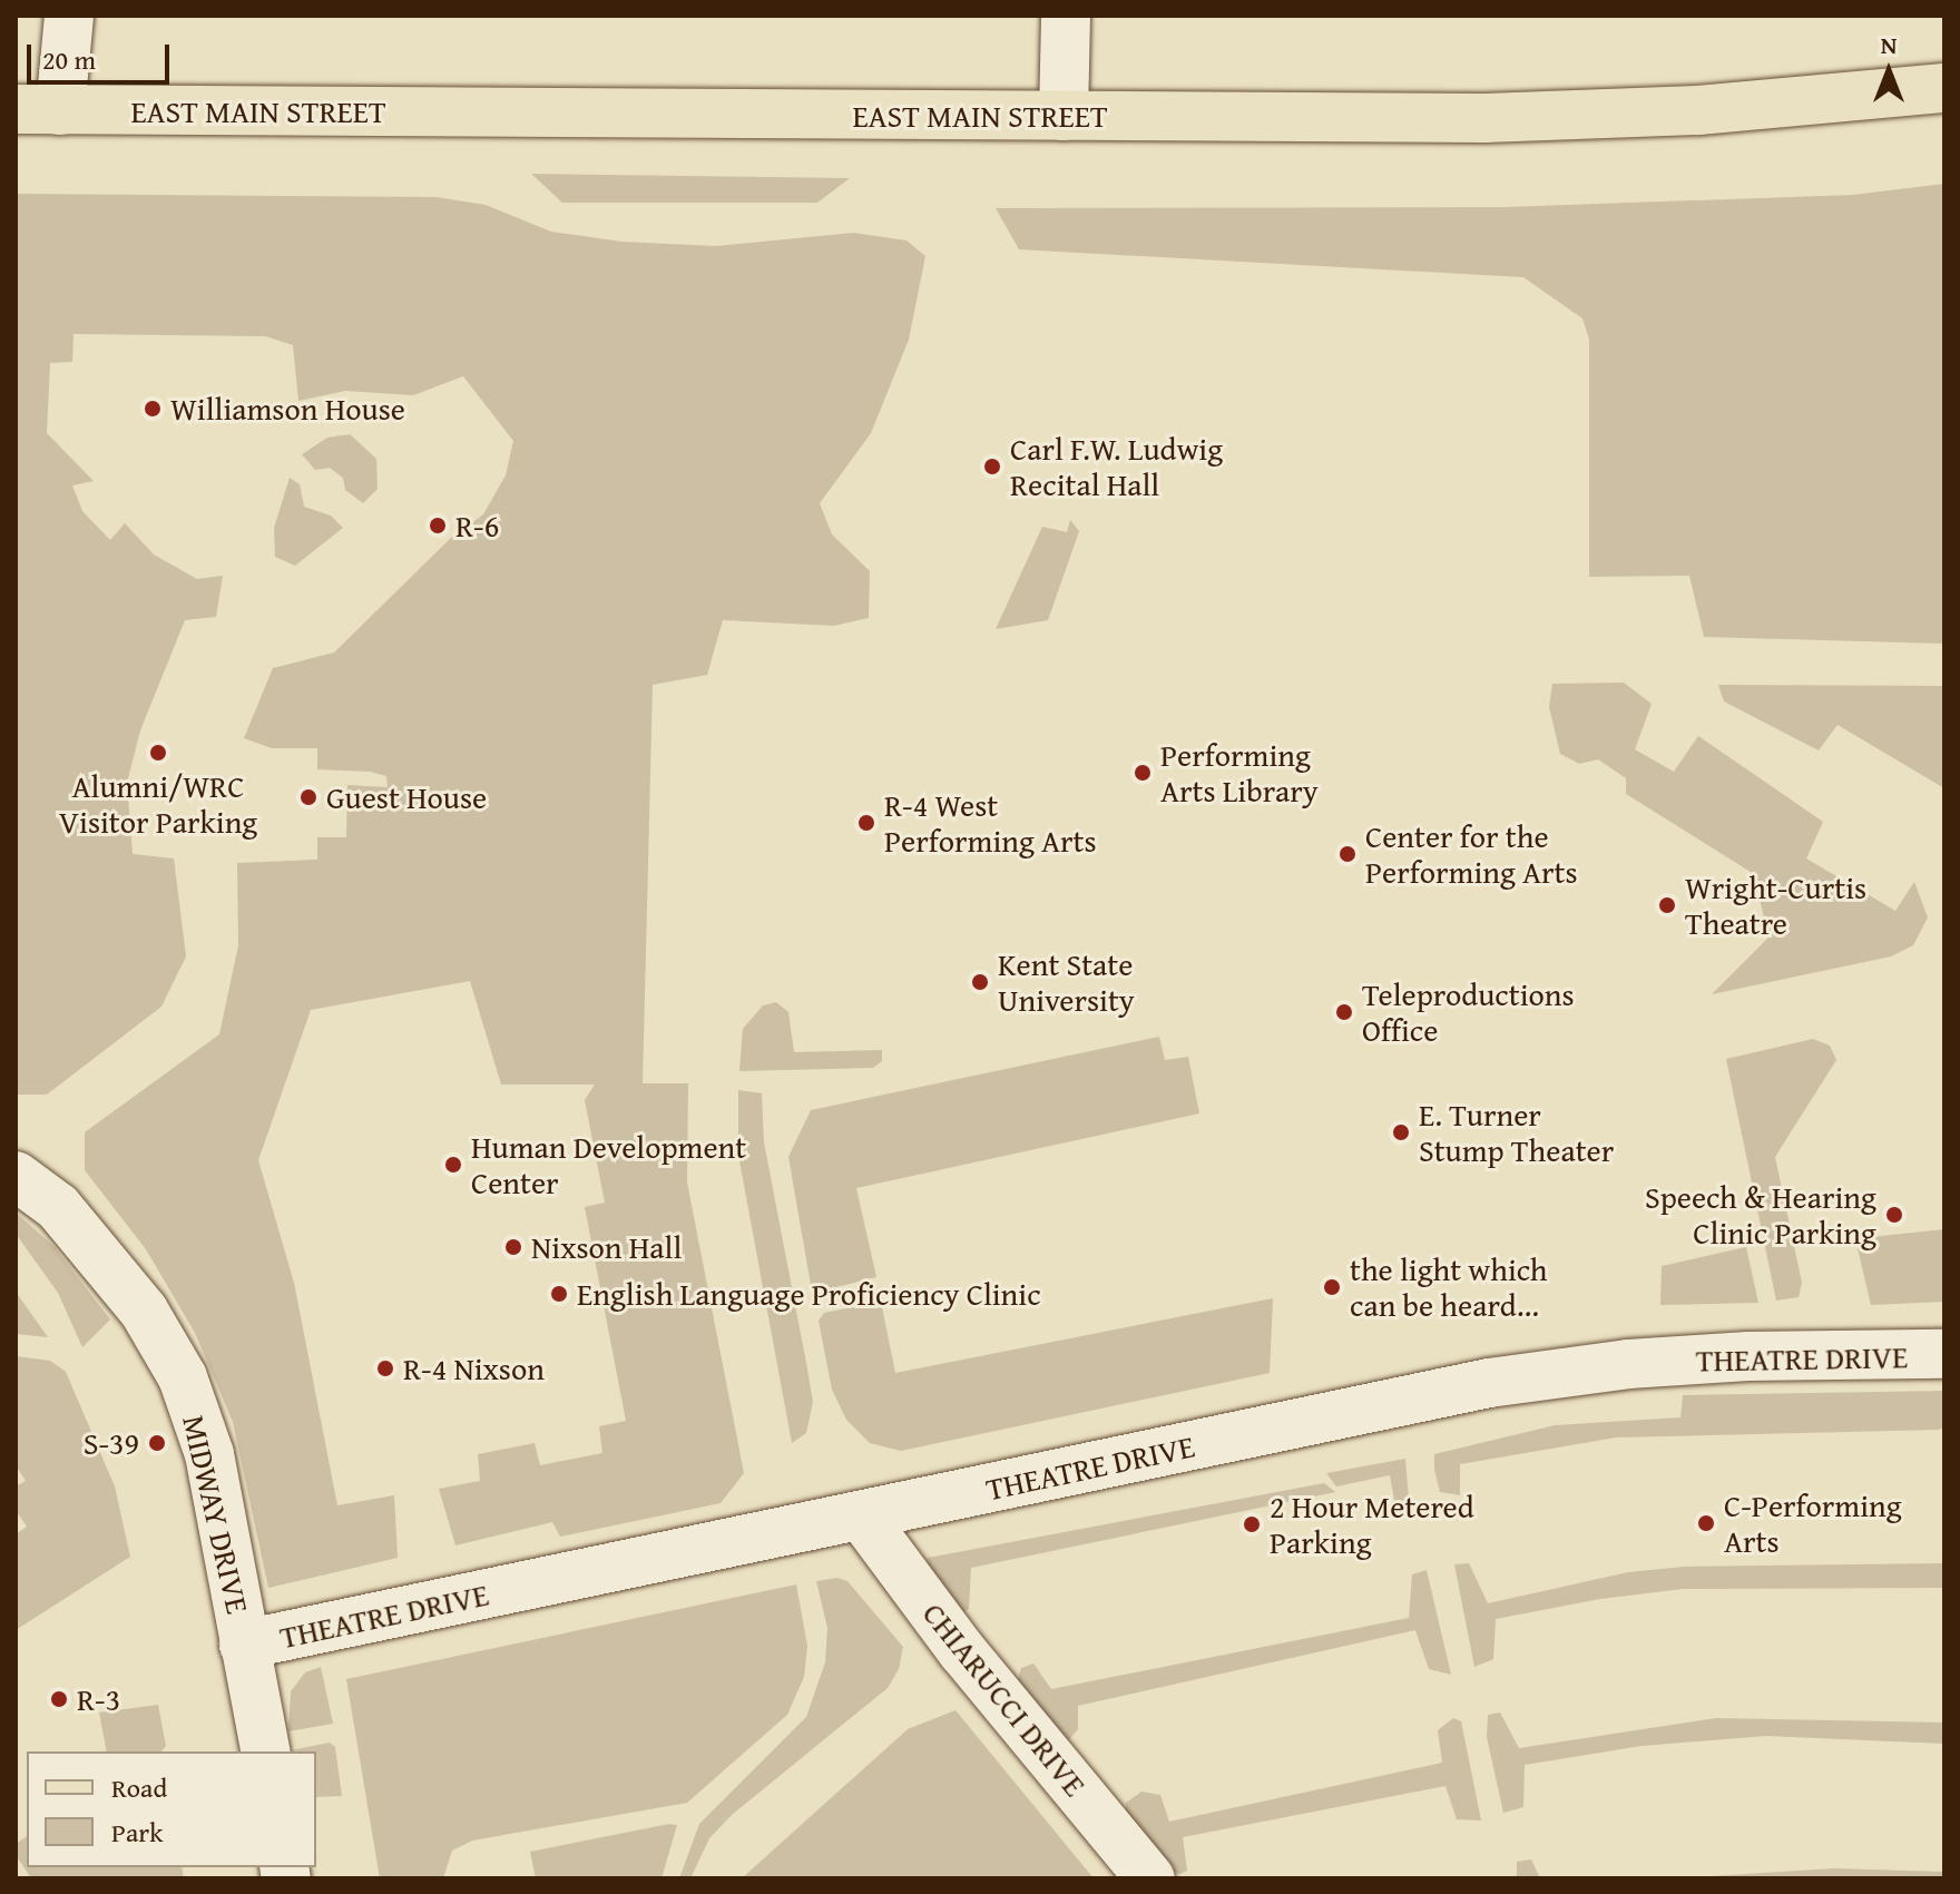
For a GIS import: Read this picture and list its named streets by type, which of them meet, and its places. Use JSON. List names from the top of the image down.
{
  "streets": {
    "main road": ["EAST MAIN STREET"],
    "street": ["THEATRE DRIVE", "MIDWAY DRIVE", "CHIARUCCI DRIVE"]
  },
  "crossings": [
    ["THEATRE DRIVE", "MIDWAY DRIVE"],
    ["THEATRE DRIVE", "CHIARUCCI DRIVE"]
  ],
  "places": [
    "Williamson House",
    "Carl F.W. Ludwig Recital Hall",
    "R-6",
    "Alumni/WRC Visitor Parking",
    "Performing Arts Library",
    "Guest House",
    "R-4 West Performing Arts",
    "Center for the Performing Arts",
    "Wright-Curtis Theatre",
    "Kent State University",
    "Teleproductions Office",
    "E. Turner Stump Theater",
    "Human Development Center",
    "Speech & Hearing Clinic Parking",
    "Nixson Hall",
    "the light which can be heard...",
    "English Language Proficiency Clinic",
    "R-4 Nixson",
    "S-39",
    "C-Performing Arts",
    "2 Hour Metered Parking",
    "R-3"
  ],
  "legend": ["Road", "Park"],
  "scale_bar": "20 m",
  "north": "top"
}
